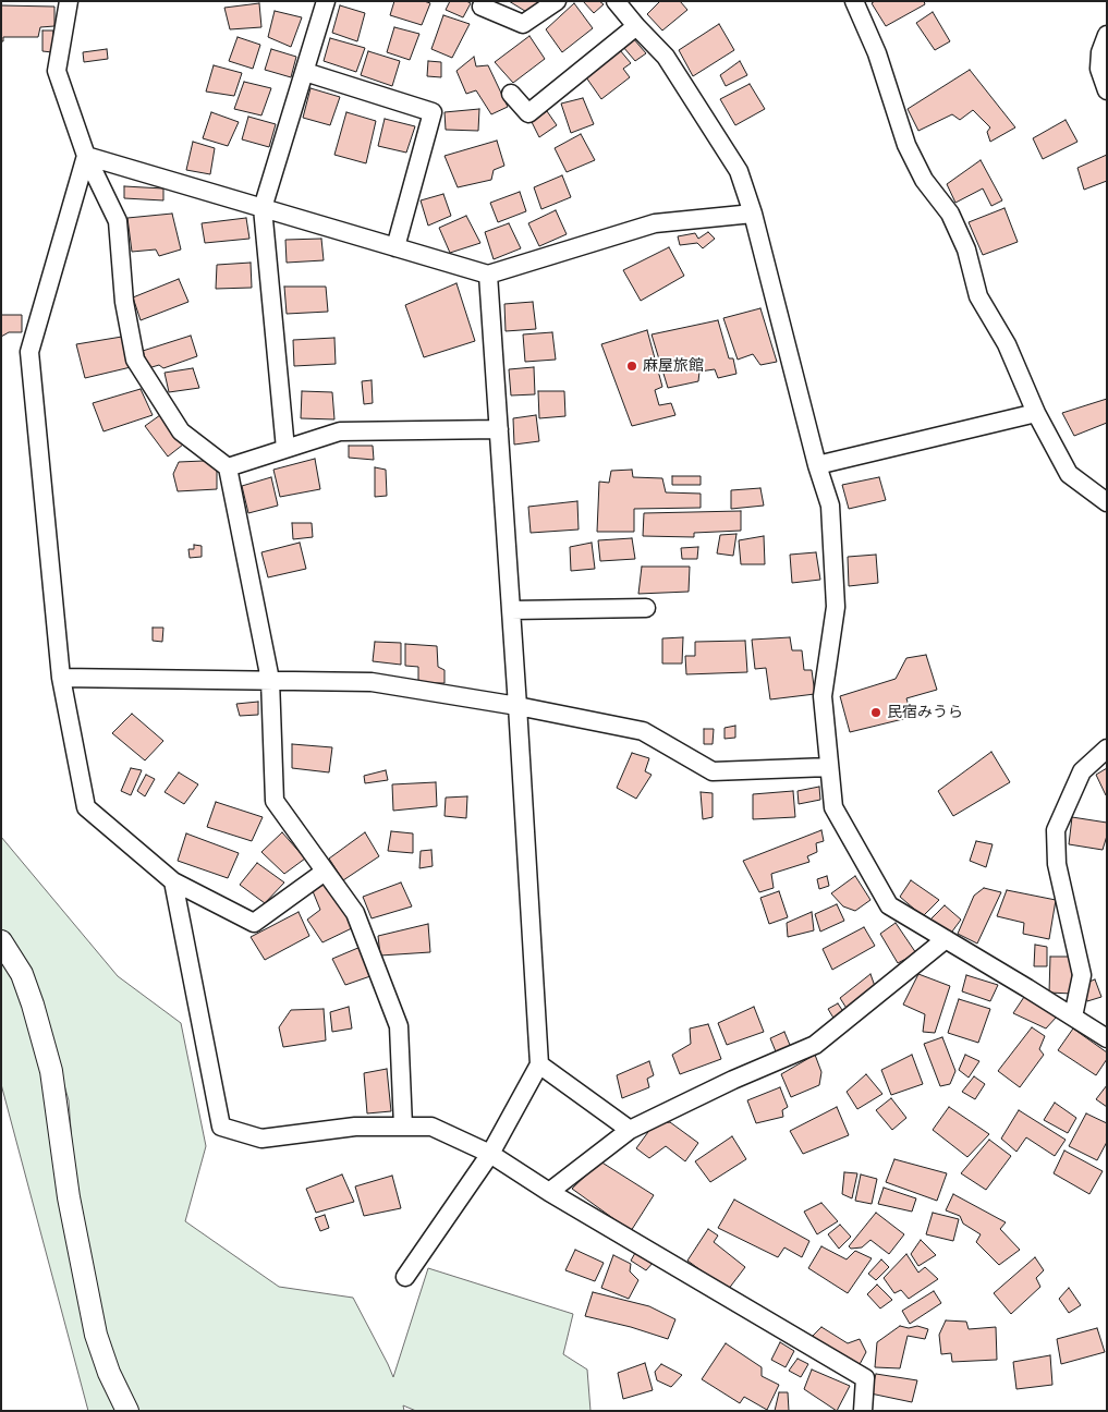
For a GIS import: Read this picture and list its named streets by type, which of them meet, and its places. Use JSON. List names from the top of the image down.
{
  "places": ["麻屋旅館", "民宿みうら"]
}
